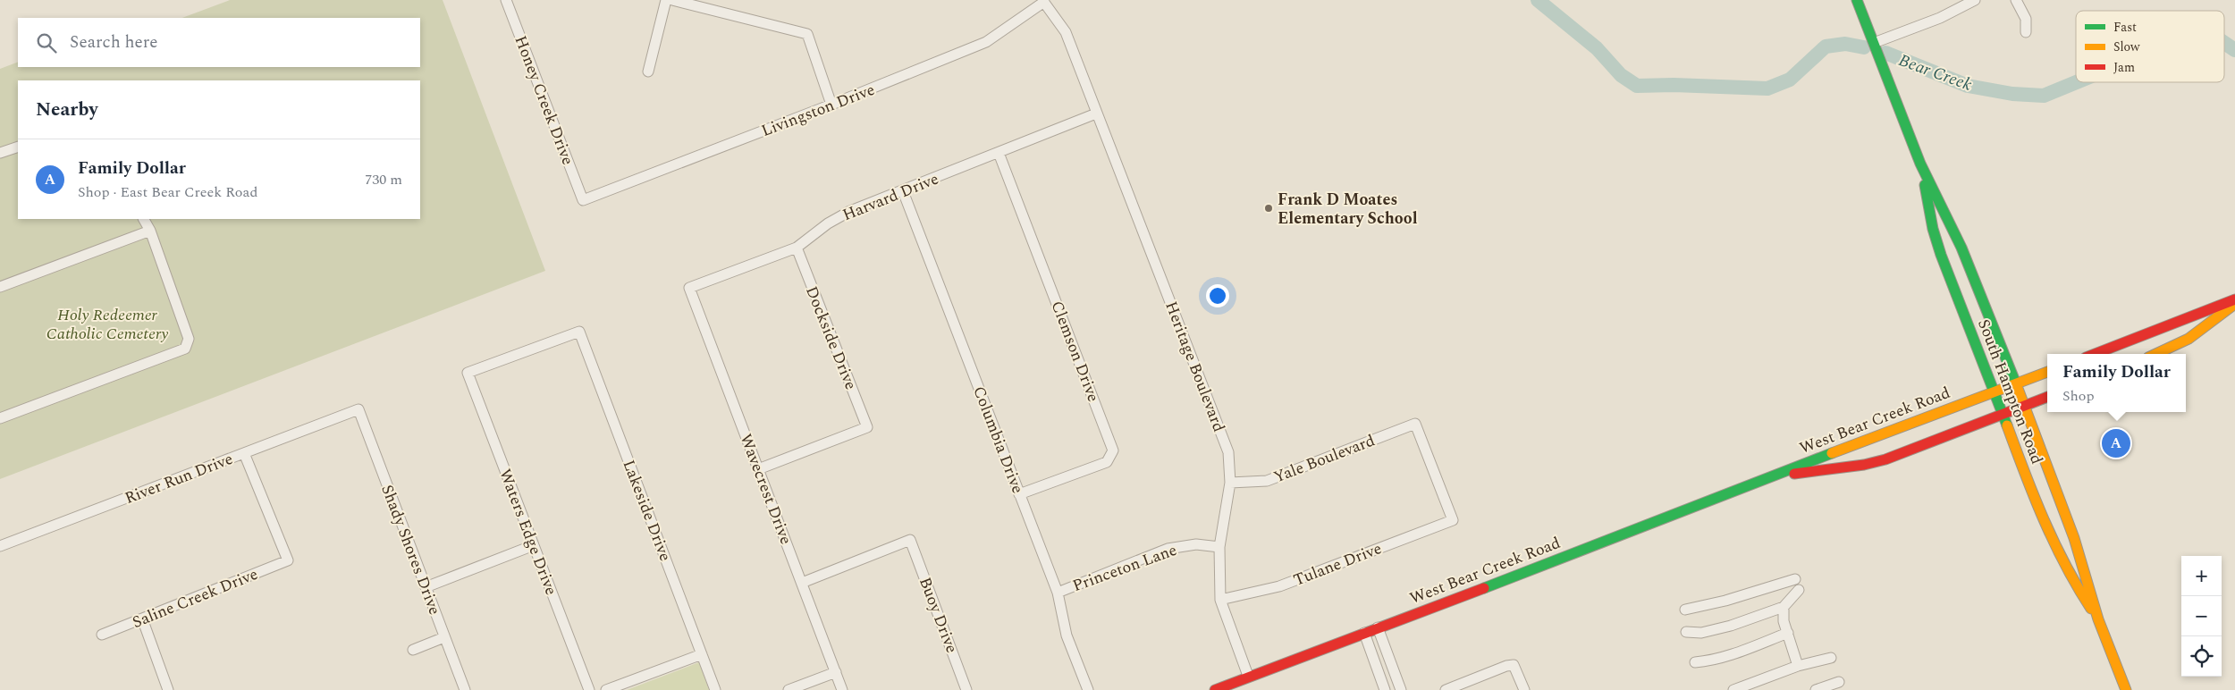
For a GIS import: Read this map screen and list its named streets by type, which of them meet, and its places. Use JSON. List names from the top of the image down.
{
  "streets": {
    "main road": ["South Hampton Road", "West Bear Creek Road"],
    "street": [
      "Honey Creek Drive",
      "Livingston Drive",
      "Harvard Drive",
      "Dockside Drive",
      "Clemson Drive",
      "Heritage Boulevard",
      "Columbia Drive",
      "Yale Boulevard",
      "River Run Drive",
      "Wavecrest Drive",
      "Lakeside Drive",
      "Waters Edge Drive",
      "Shady Shores Drive",
      "Tulane Drive",
      "Princeton Lane",
      "Saline Creek Drive",
      "Buoy Drive"
    ]
  },
  "crossings": [
    ["Honey Creek Drive", "Livingston Drive"],
    ["Livingston Drive", "Heritage Boulevard"],
    ["Harvard Drive", "Dockside Drive"],
    ["Harvard Drive", "Clemson Drive"],
    ["Harvard Drive", "Heritage Boulevard"],
    ["Harvard Drive", "Columbia Drive"],
    ["Harvard Drive", "Wavecrest Drive"],
    ["Dockside Drive", "Wavecrest Drive"],
    ["Clemson Drive", "Columbia Drive"],
    ["Heritage Boulevard", "West Bear Creek Road"],
    ["Heritage Boulevard", "Yale Boulevard"],
    ["Heritage Boulevard", "Tulane Drive"],
    ["Heritage Boulevard", "Princeton Lane"],
    ["South Hampton Road", "West Bear Creek Road"],
    ["Columbia Drive", "Princeton Lane"],
    ["Yale Boulevard", "Tulane Drive"],
    ["River Run Drive", "Shady Shores Drive"],
    ["River Run Drive", "Saline Creek Drive"],
    ["Wavecrest Drive", "Buoy Drive"],
    ["Lakeside Drive", "Waters Edge Drive"]
  ],
  "water": ["Bear Creek"],
  "parks": ["Holy Redeemer Catholic Cemetery"],
  "places": ["Frank D Moates Elementary School"],
  "legend": ["Fast", "Slow", "Jam"],
  "page": {
    "search": "Search here",
    "heading": "Nearby",
    "list": [
      {
        "mark": "A",
        "name": "Family Dollar",
        "note": "Shop · East Bear Creek Road",
        "value": "730 m"
      }
    ],
    "popup": ["Family Dollar", "Shop"],
    "pins": "A",
    "map_buttons": ["+", "−"]
  }
}
